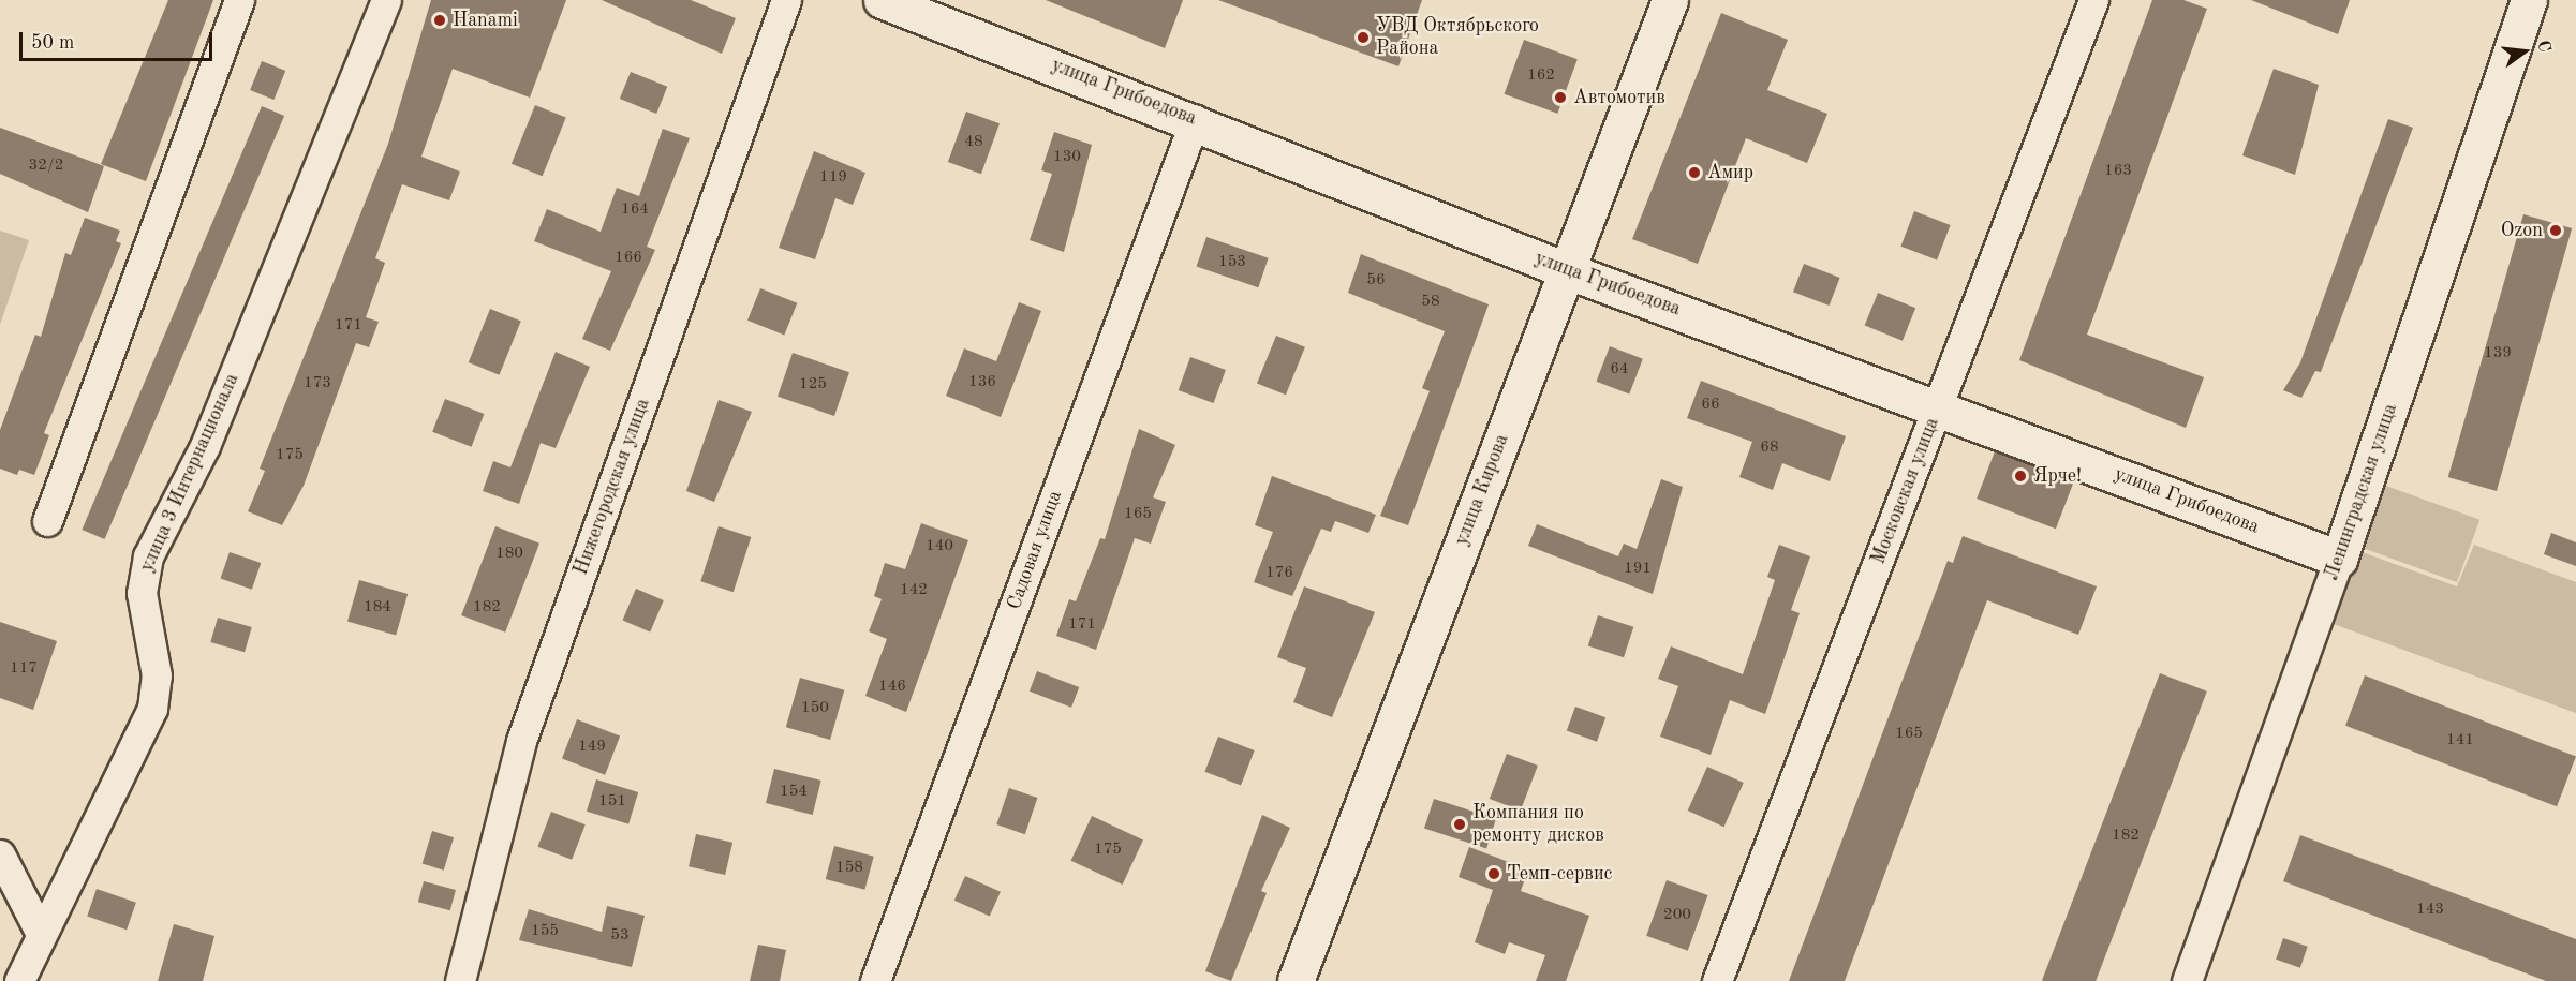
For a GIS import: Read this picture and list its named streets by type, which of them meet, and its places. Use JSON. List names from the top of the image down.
{
  "streets": {
    "street": [
      "улица Грибоедова",
      "улица 3 Интернационала",
      "Нижегородская улица",
      "улица Кирова",
      "Московская улица",
      "Ленинградская улица",
      "Садовая улица"
    ]
  },
  "crossings": [
    ["улица Грибоедова", "улица Кирова"],
    ["улица Грибоедова", "Московская улица"],
    ["улица Грибоедова", "Ленинградская улица"],
    ["улица Грибоедова", "Садовая улица"]
  ],
  "places": [
    "Hanami",
    "УВД Октябрьского Района",
    "Автомотив",
    "Амир",
    "Ozon",
    "Ярче!",
    "Компания по ремонту дисков",
    "Темп-сервис"
  ],
  "house_numbers": [
    "162",
    "48",
    "130",
    "32/2",
    "163",
    "119",
    "164",
    "166",
    "153",
    "56",
    "58",
    "171",
    "139",
    "64",
    "136",
    "173",
    "125",
    "66",
    "68",
    "175",
    "165",
    "140",
    "180",
    "191",
    "176",
    "142",
    "184",
    "182",
    "171",
    "117",
    "146",
    "150",
    "165",
    "141",
    "149",
    "154",
    "151",
    "182",
    "175",
    "158",
    "143",
    "200",
    "155",
    "53"
  ],
  "scale_bar": "50 m",
  "north": "right"
}
